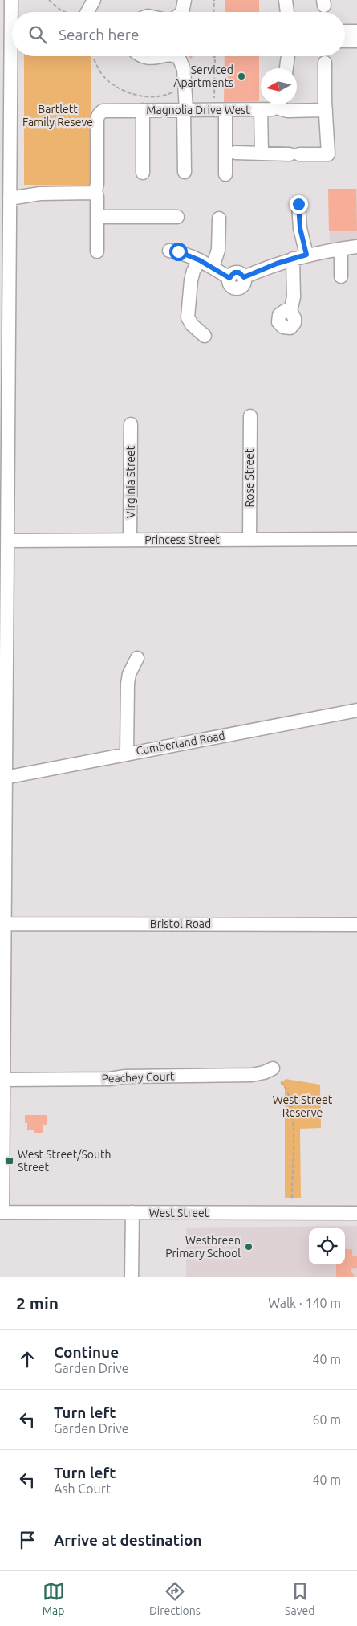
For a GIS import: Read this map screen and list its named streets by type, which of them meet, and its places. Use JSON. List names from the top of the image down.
{
  "streets": {
    "street": [
      "Magnolia Drive West",
      "Rose Street",
      "Virginia Street",
      "Princess Street",
      "Cumberland Road",
      "Bristol Road",
      "Peachey Court",
      "West Street"
    ]
  },
  "crossings": [
    ["Rose Street", "Princess Street"],
    ["Virginia Street", "Princess Street"]
  ],
  "parks": ["Bartlett Family Reseve", "West Street Reserve"],
  "places": {
    "other": ["Serviced Apartments", "Westbreen Primary School"],
    "transit": ["West Street/South Street"]
  },
  "north": "left",
  "page": {
    "search": "Search here",
    "heading": ["2 min", "Walk · 140 m"],
    "list": [
      ["Continue", "Garden Drive", "40 m"],
      ["Turn left", "Garden Drive", "60 m"],
      ["Turn left", "Ash Court", "40 m"],
      "Arrive at destination"
    ],
    "nav": ["Map", "Directions", "Saved"]
  }
}
